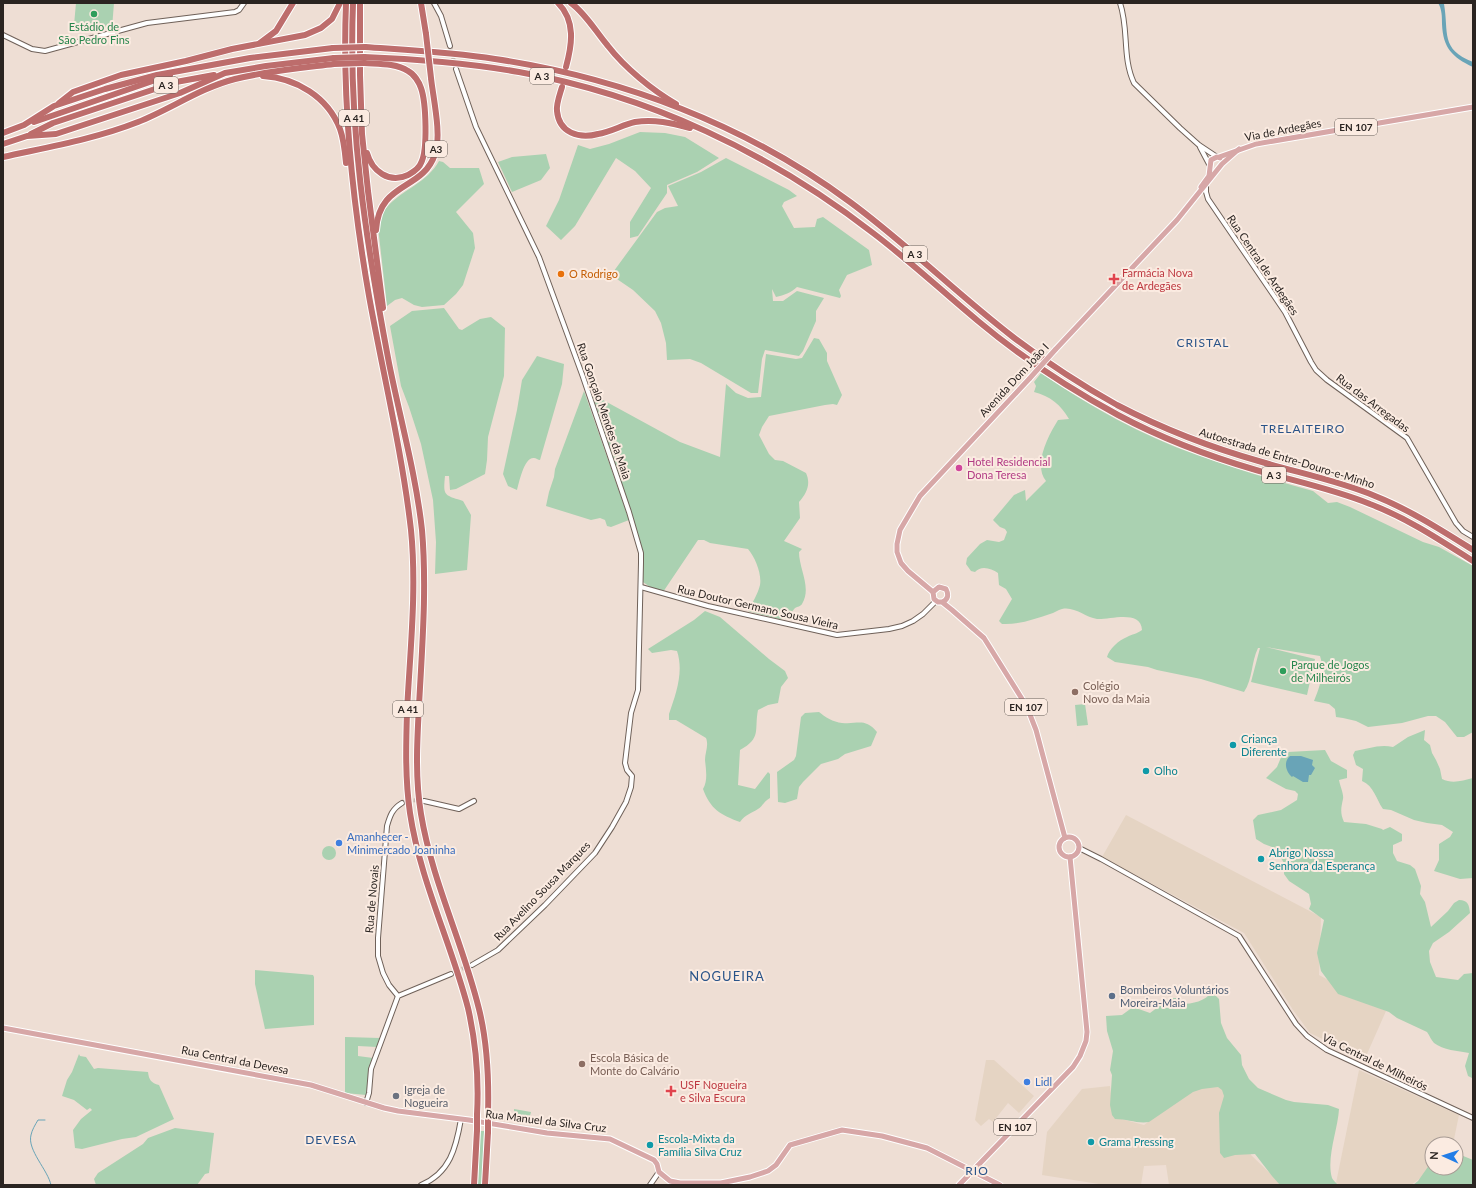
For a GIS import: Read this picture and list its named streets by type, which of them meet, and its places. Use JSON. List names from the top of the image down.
{
  "streets": {
    "highway": [
      "A 3",
      "A 41",
      "A3",
      "Autoestrada de Entre-Douro-e-Minho"
    ],
    "main road": [
      "EN 107",
      "Via de Ardegães",
      "Avenida Dom João I",
      "Rua Central da Devesa",
      "Rua Manuel da Silva Cruz"
    ],
    "street": [
      "Rua Central de Ardegães",
      "Rua das Arregadas",
      "Rua Gonçalo Mendes da Maia",
      "Rua Doutor Germano Sousa Vieira",
      "Rua Avelino Sousa Marques",
      "Rua de Novais",
      "Via Central de Milheirós"
    ]
  },
  "crossings": [
    ["A 3", "Autoestrada de Entre-Douro-e-Minho"],
    ["EN 107", "Via de Ardegães"],
    ["EN 107", "Avenida Dom João I"],
    ["EN 107", "Rua Doutor Germano Sousa Vieira"],
    ["EN 107", "Via Central de Milheirós"],
    ["EN 107", "Rua Manuel da Silva Cruz"],
    ["Via de Ardegães", "Avenida Dom João I"],
    ["Rua Central de Ardegães", "Avenida Dom João I"],
    ["Rua Central de Ardegães", "Rua das Arregadas"],
    ["Avenida Dom João I", "Rua Doutor Germano Sousa Vieira"],
    ["Rua Gonçalo Mendes da Maia", "Rua Doutor Germano Sousa Vieira"],
    ["Rua Gonçalo Mendes da Maia", "Rua Avelino Sousa Marques"],
    ["Rua Central da Devesa", "Rua Manuel da Silva Cruz"]
  ],
  "districts": [
    "CRISTAL",
    "TRELAITEIRO",
    "NOGUEIRA",
    "DEVESA",
    "RIO"
  ],
  "places": {
    "other": [
      "Estádio de São Pedro Fins",
      "O Rodrigo",
      "Hotel Residencial Dona Teresa",
      "Parque de Jogos de Milheirós",
      "Colégio Novo da Maia",
      "Criança Diferente",
      "Olho",
      "Amanhecer - Minimercado Joaninha",
      "Abrigo Nossa Senhora da Esperança",
      "Bombeiros Voluntários Moreira-Maia",
      "Escola Básica de Monte do Calvário",
      "Lidl",
      "Igreja de Nogueira",
      "Grama Pressing",
      "Escola-Mixta da Família Silva Cruz"
    ],
    "health": ["Farmácia Nova de Ardegães", "USF Nogueira e Silva Escura"]
  },
  "north": "left"
}
